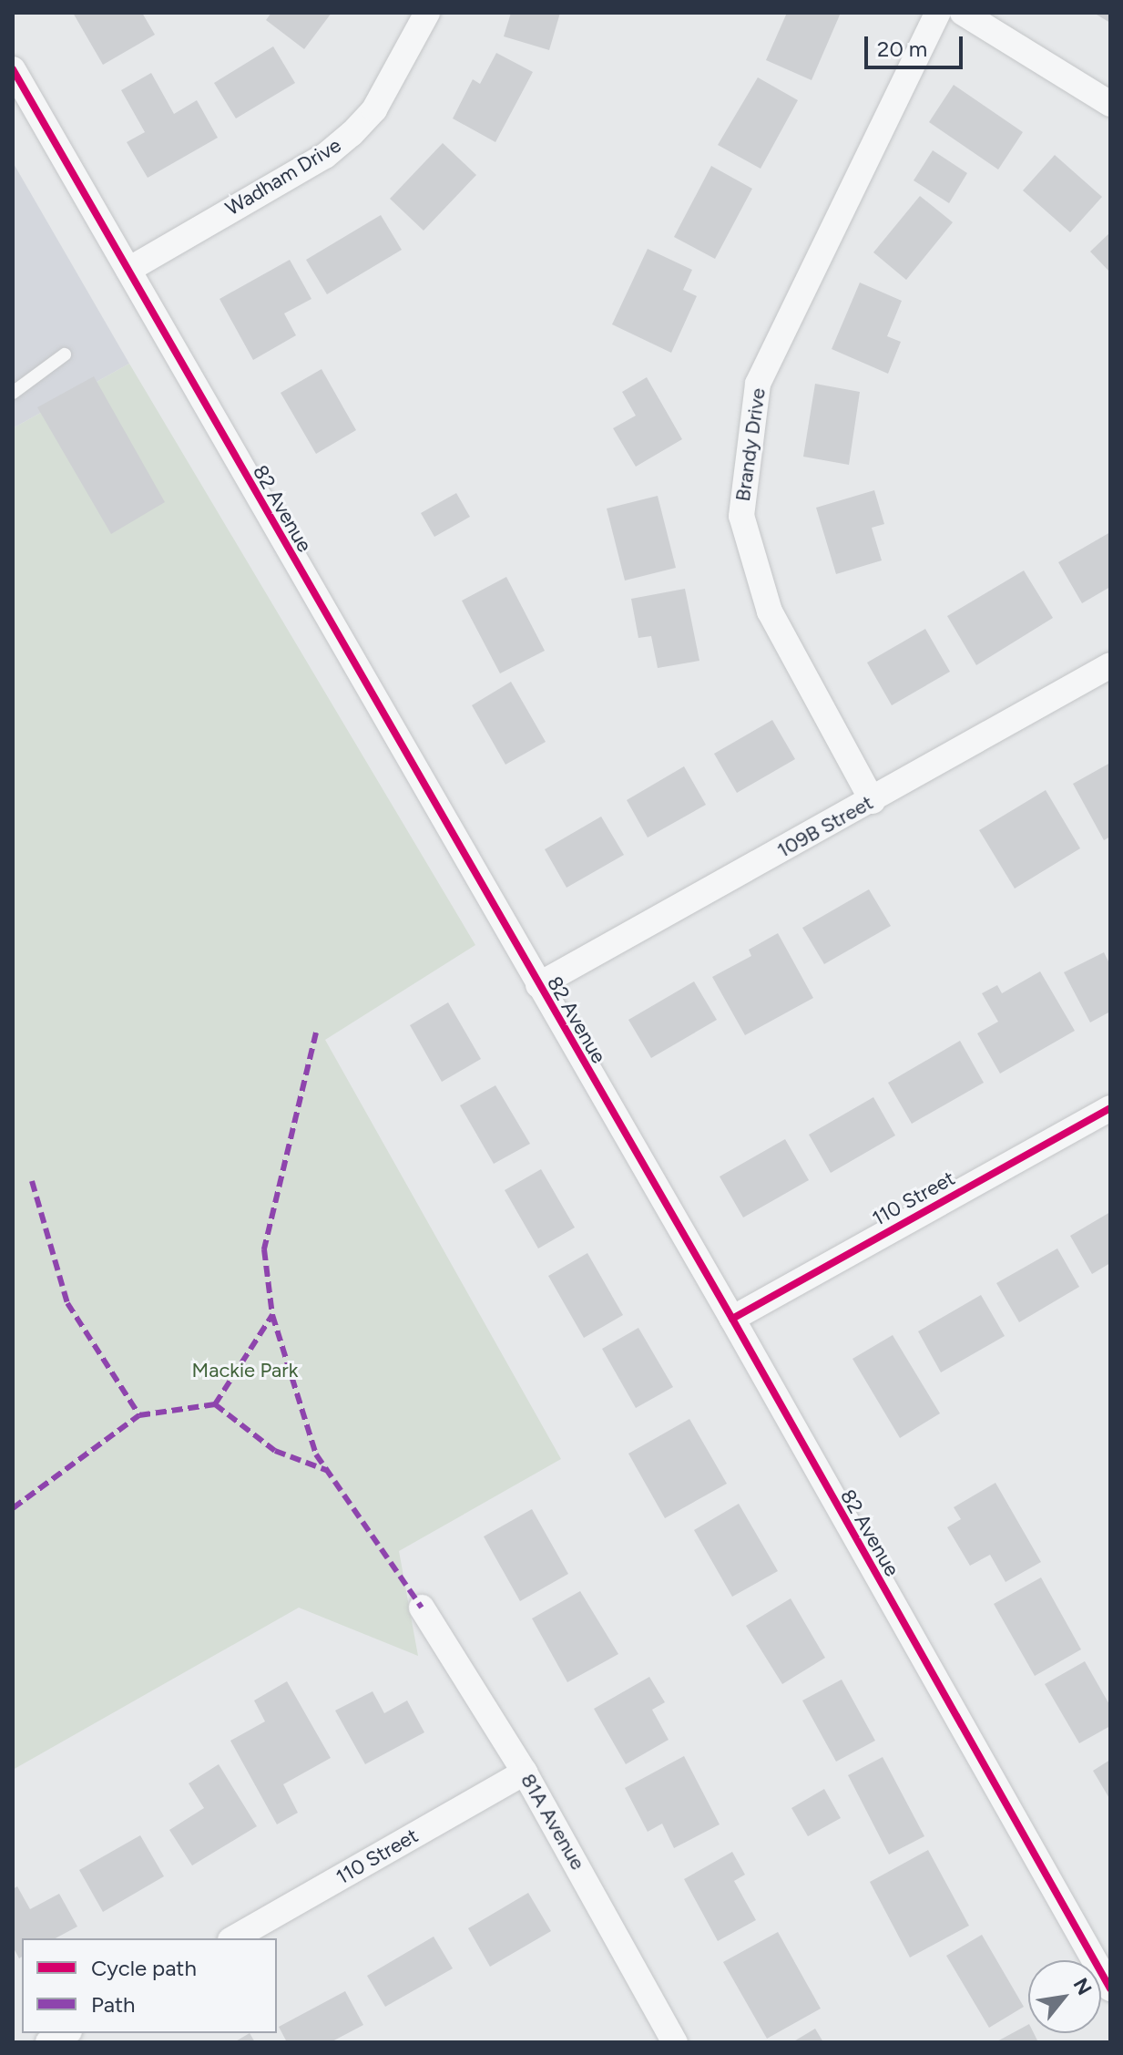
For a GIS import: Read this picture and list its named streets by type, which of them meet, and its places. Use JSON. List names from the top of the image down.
{
  "streets": {
    "street": [
      "Wadham Drive",
      "Brandy Drive",
      "82 Avenue",
      "109B Street",
      "110 Street",
      "81A Avenue"
    ]
  },
  "crossings": [
    ["Wadham Drive", "82 Avenue"],
    ["Brandy Drive", "109B Street"],
    ["82 Avenue", "109B Street"],
    ["82 Avenue", "110 Street"],
    ["110 Street", "81A Avenue"]
  ],
  "parks": ["Mackie Park"],
  "legend": ["Cycle path", "Path"],
  "scale_bar": "20 m",
  "north": "top right"
}
